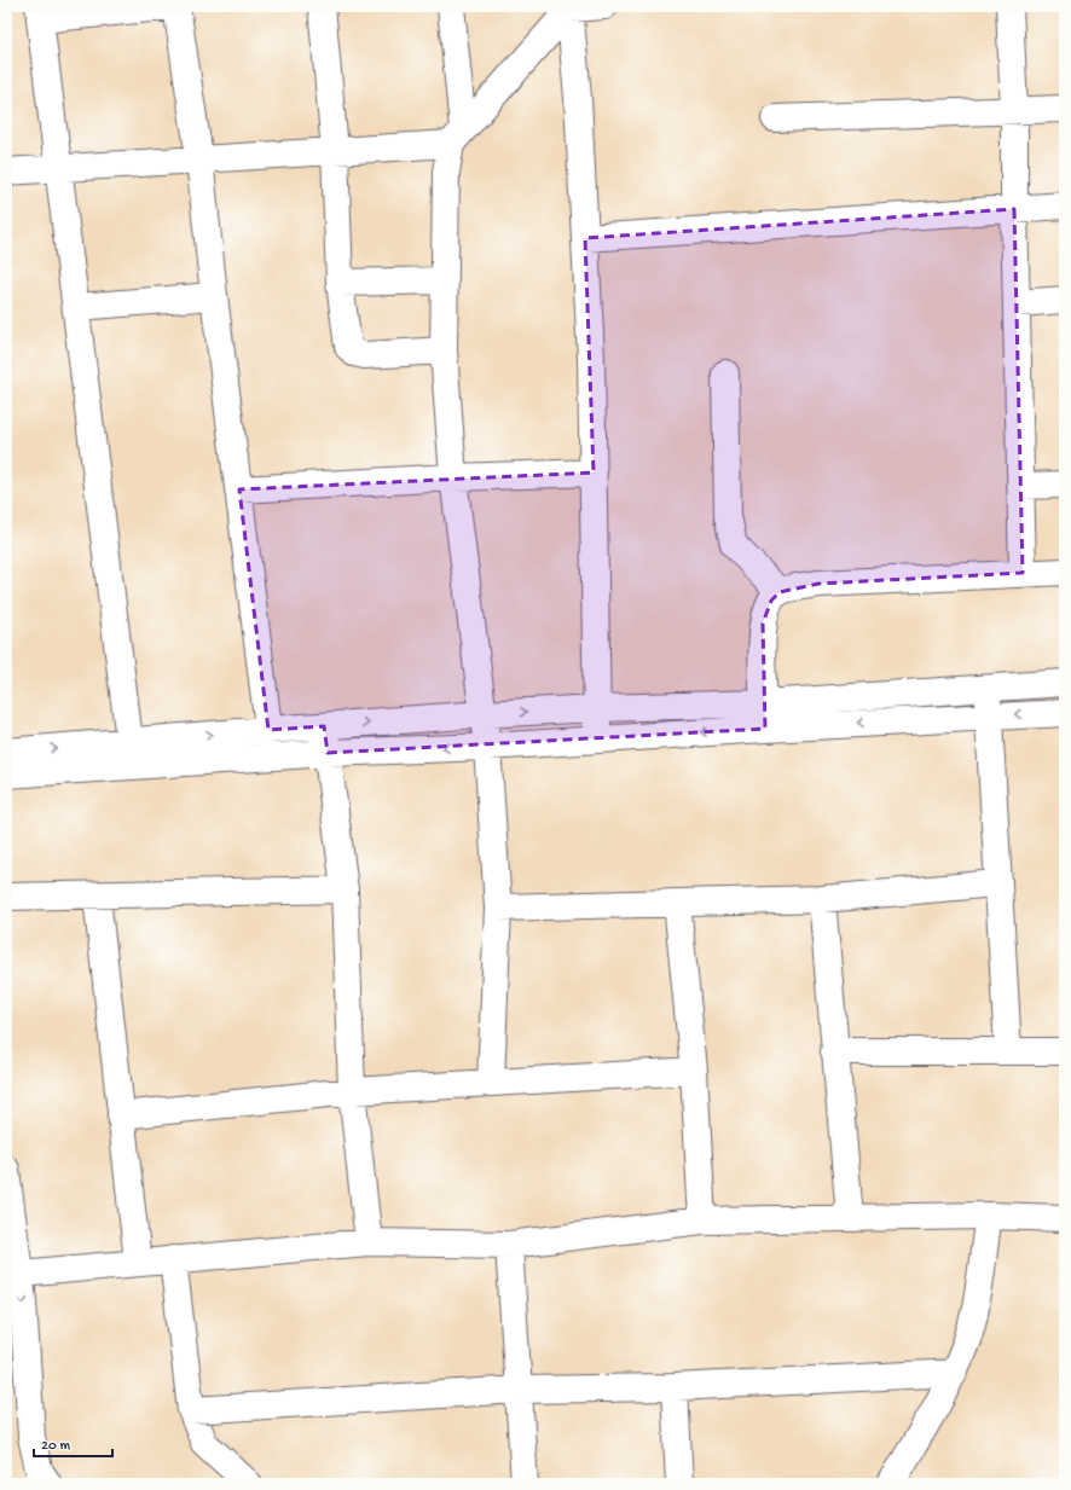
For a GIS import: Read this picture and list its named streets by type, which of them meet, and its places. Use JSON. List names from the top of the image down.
{
  "scale_bar": "20 m"
}
